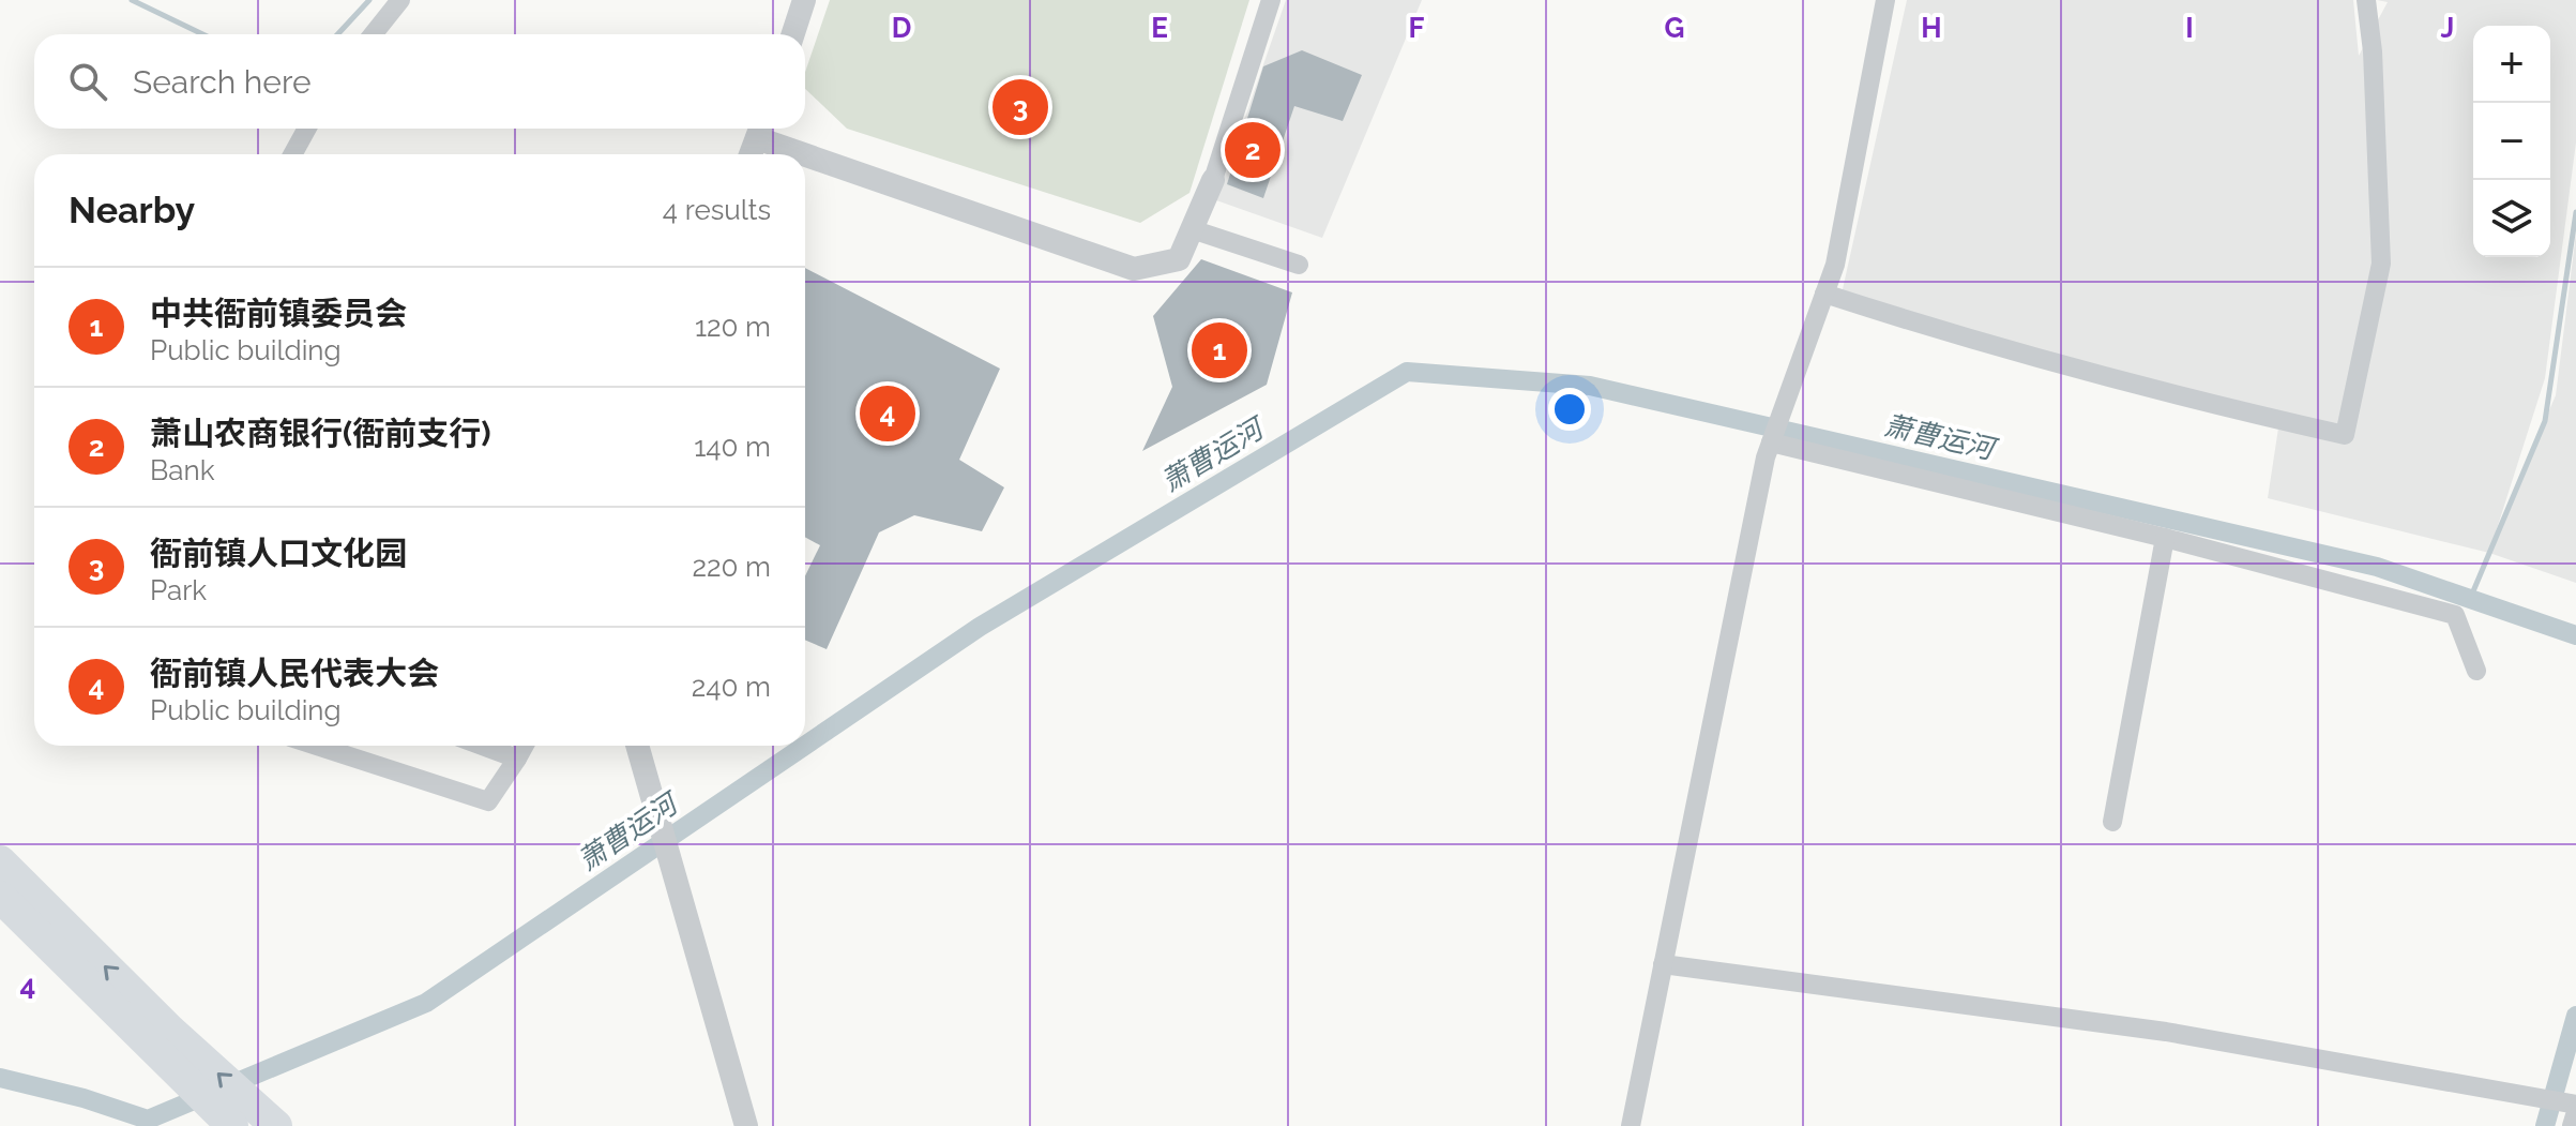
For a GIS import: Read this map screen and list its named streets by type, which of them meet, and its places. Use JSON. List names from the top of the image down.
{
  "water": ["萧曹运河"],
  "page": {
    "map_buttons": ["+", "−"],
    "search": "Search here",
    "pins": [
      "3",
      "2",
      "1",
      "4"
    ],
    "heading": ["Nearby", "4 results"],
    "list": [
      {
        "mark": "1",
        "name": "中共衙前镇委员会",
        "note": "Public building",
        "value": "120 m"
      },
      {
        "mark": "2",
        "name": "萧山农商银行(衙前支行)",
        "note": "Bank",
        "value": "140 m"
      },
      {
        "mark": "3",
        "name": "衙前镇人口文化园",
        "note": "Park",
        "value": "220 m"
      },
      {
        "mark": "4",
        "name": "衙前镇人民代表大会",
        "note": "Public building",
        "value": "240 m"
      }
    ]
  },
  "grid": {
    "columns": [
      "D",
      "E",
      "F",
      "G",
      "H",
      "I",
      "J"
    ],
    "rows": ["4"]
  }
}
